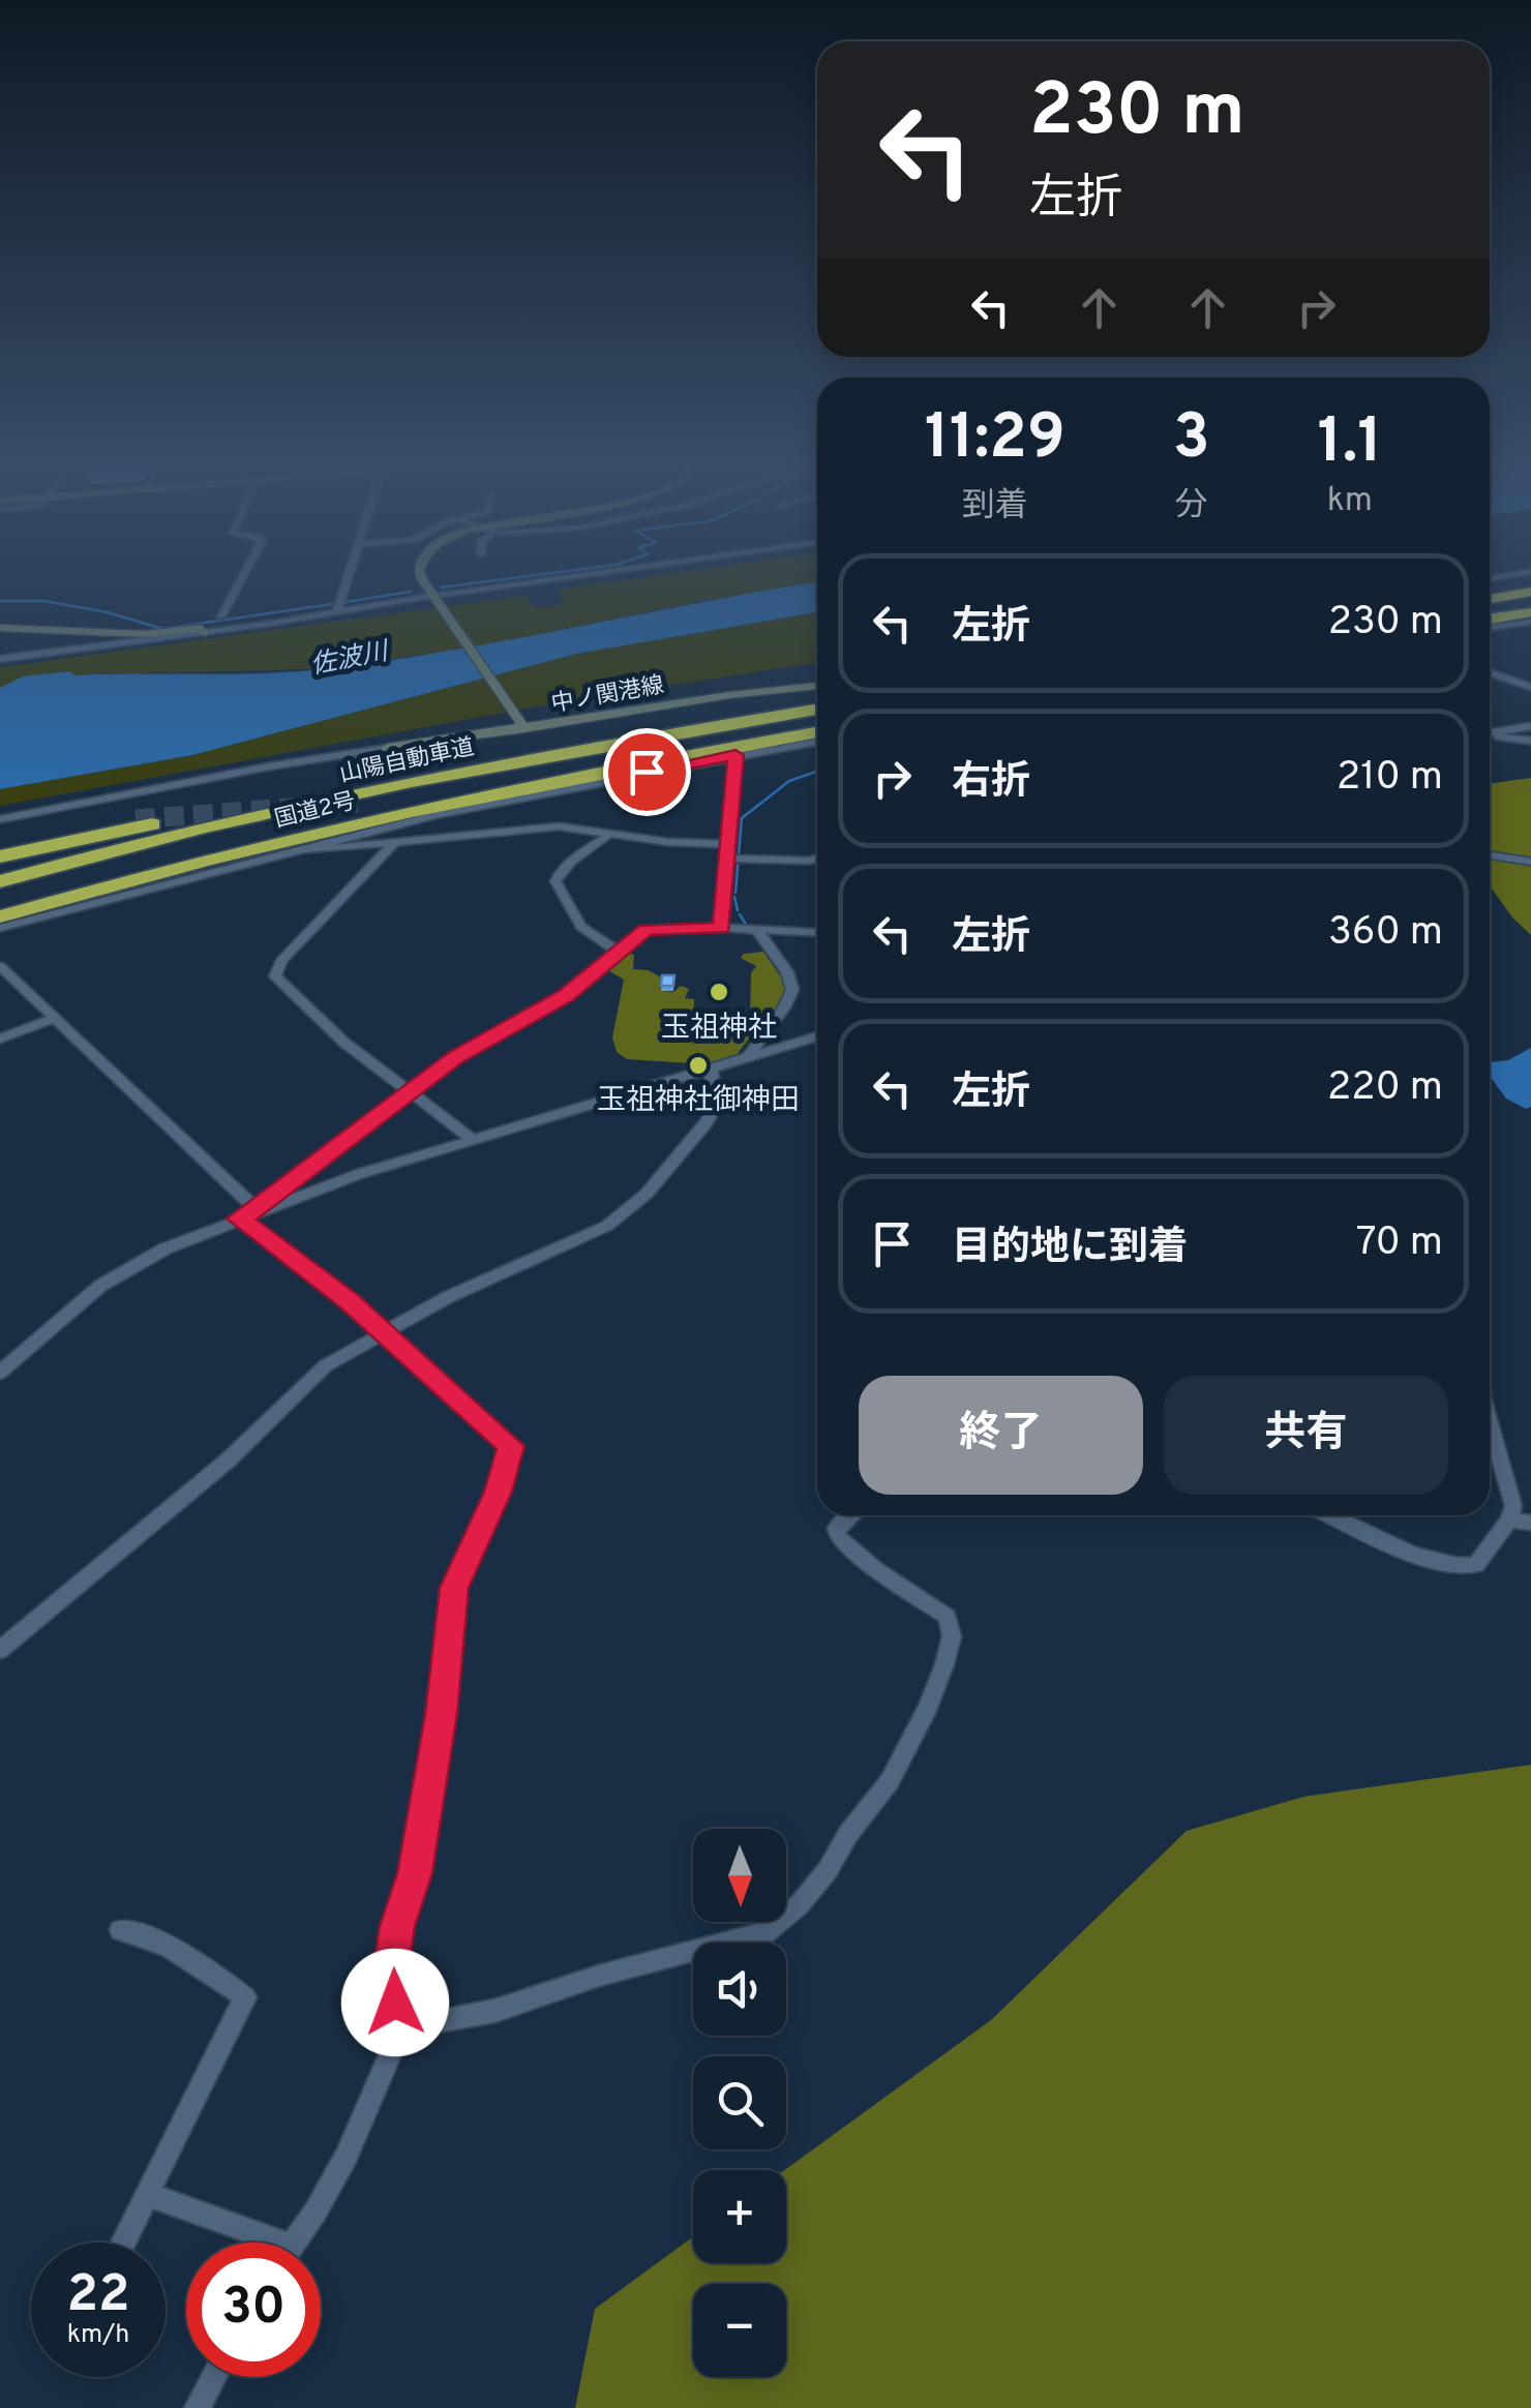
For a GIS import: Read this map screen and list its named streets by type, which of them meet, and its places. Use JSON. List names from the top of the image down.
{
  "streets": {
    "highway": ["山陽自動車道", "国道2号"],
    "main road": ["中ノ関港線"]
  },
  "water": ["佐波川"],
  "places": ["玉祖神社", "玉祖神社御神田"],
  "north": "bottom",
  "page": {
    "turn": ["230 m", "左折"],
    "eta": [
      "11:29",
      "到着",
      "3",
      "分",
      "1.1",
      "km"
    ],
    "list": [
      {
        "name": "左折",
        "value": "230 m"
      },
      {
        "name": "右折",
        "value": "210 m"
      },
      {
        "name": "左折",
        "value": "360 m"
      },
      {
        "name": "左折",
        "value": "220 m"
      },
      {
        "name": "目的地に到着",
        "value": "70 m"
      }
    ],
    "buttons": ["終了", "共有"],
    "map_buttons": ["+", "−"],
    "speed": "22 km/h",
    "limit": "30"
  }
}
